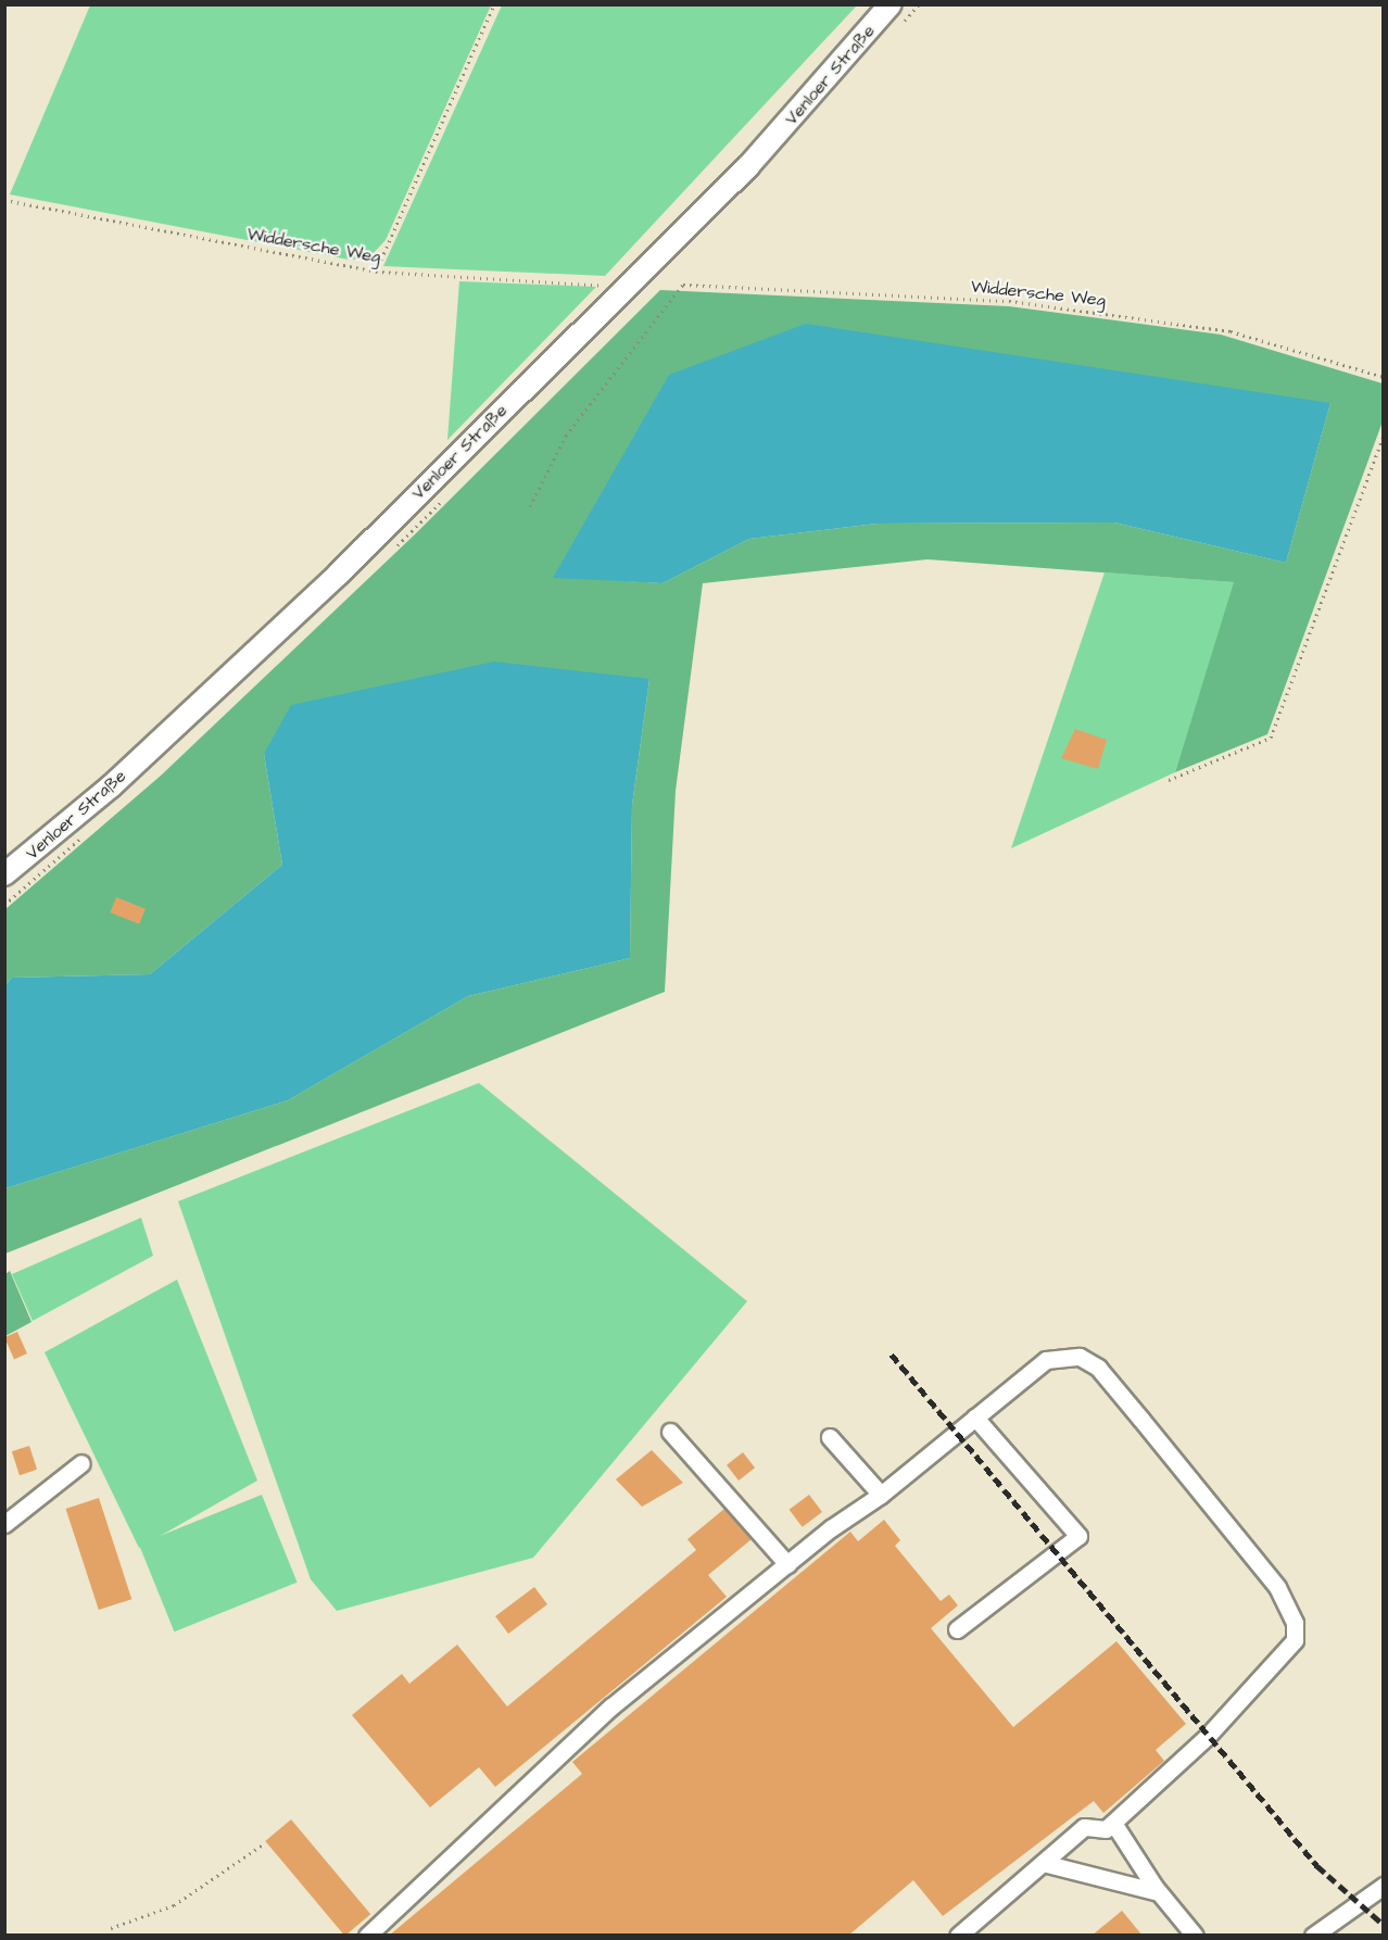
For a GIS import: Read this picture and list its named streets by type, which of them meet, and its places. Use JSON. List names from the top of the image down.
{
  "streets": {
    "main road": ["Venloer Straße"],
    "path": ["Widdersche Weg"]
  },
  "crossings": [
    ["Venloer Straße", "Widdersche Weg"]
  ]
}
